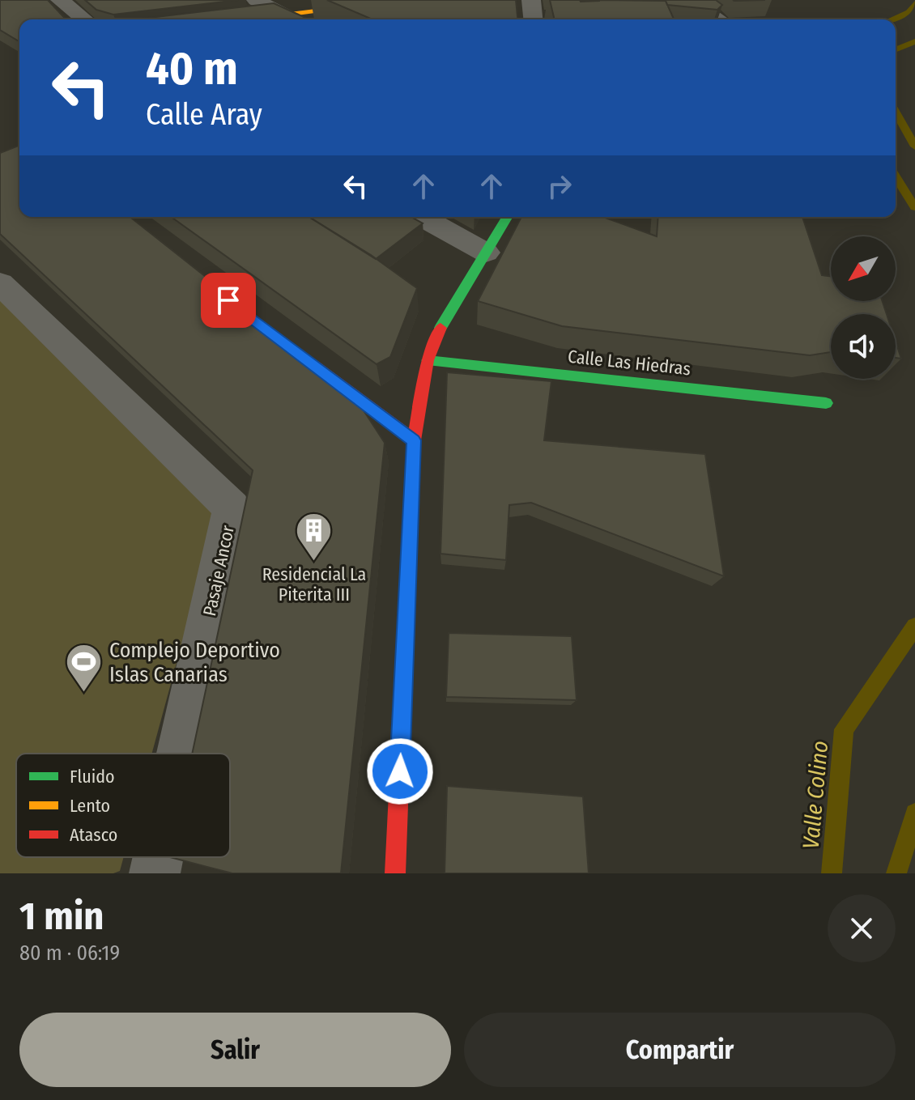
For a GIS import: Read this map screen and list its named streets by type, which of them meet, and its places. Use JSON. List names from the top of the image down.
{
  "streets": {
    "street": ["Calle Las Hiedras", "Pasaje Ancor"]
  },
  "water": ["Valle Colino"],
  "places": {
    "building": ["Residencial La Piterita III"],
    "sports": ["Complejo Deportivo Islas Canarias"]
  },
  "legend": ["Fluido", "Lento", "Atasco"],
  "north": "bottom left",
  "page": {
    "turn": ["40 m", "Calle Aray"],
    "heading": ["1 min", "80 m · 06:19"],
    "buttons": ["Salir", "Compartir"]
  }
}
